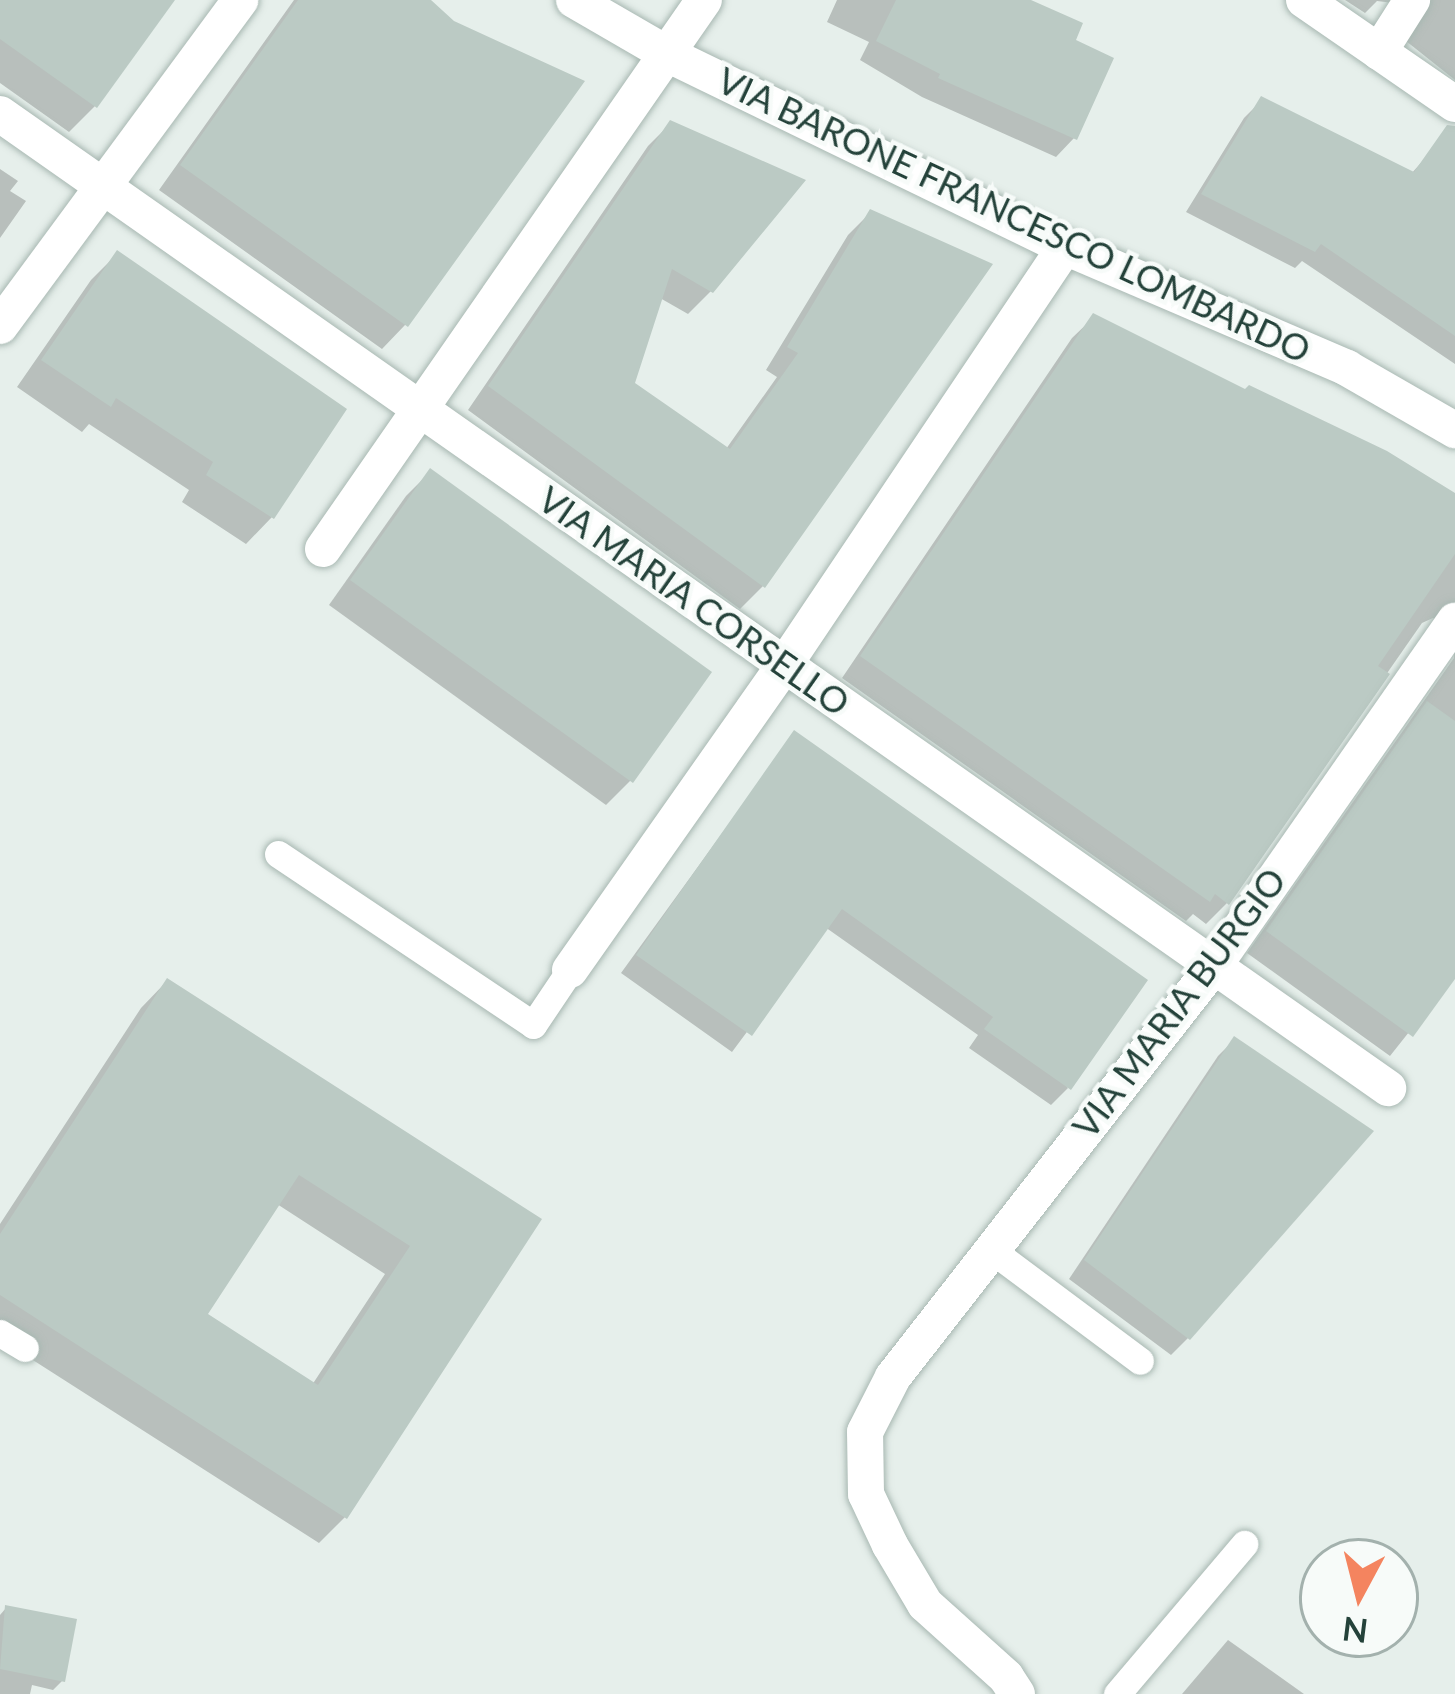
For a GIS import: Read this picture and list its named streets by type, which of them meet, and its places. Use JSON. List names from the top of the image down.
{
  "streets": {
    "street": ["VIA BARONE FRANCESCO LOMBARDO", "VIA MARIA CORSELLO", "VIA MARIA BURGIO"]
  },
  "crossings": [
    ["VIA MARIA CORSELLO", "VIA MARIA BURGIO"]
  ],
  "north": "bottom"
}
